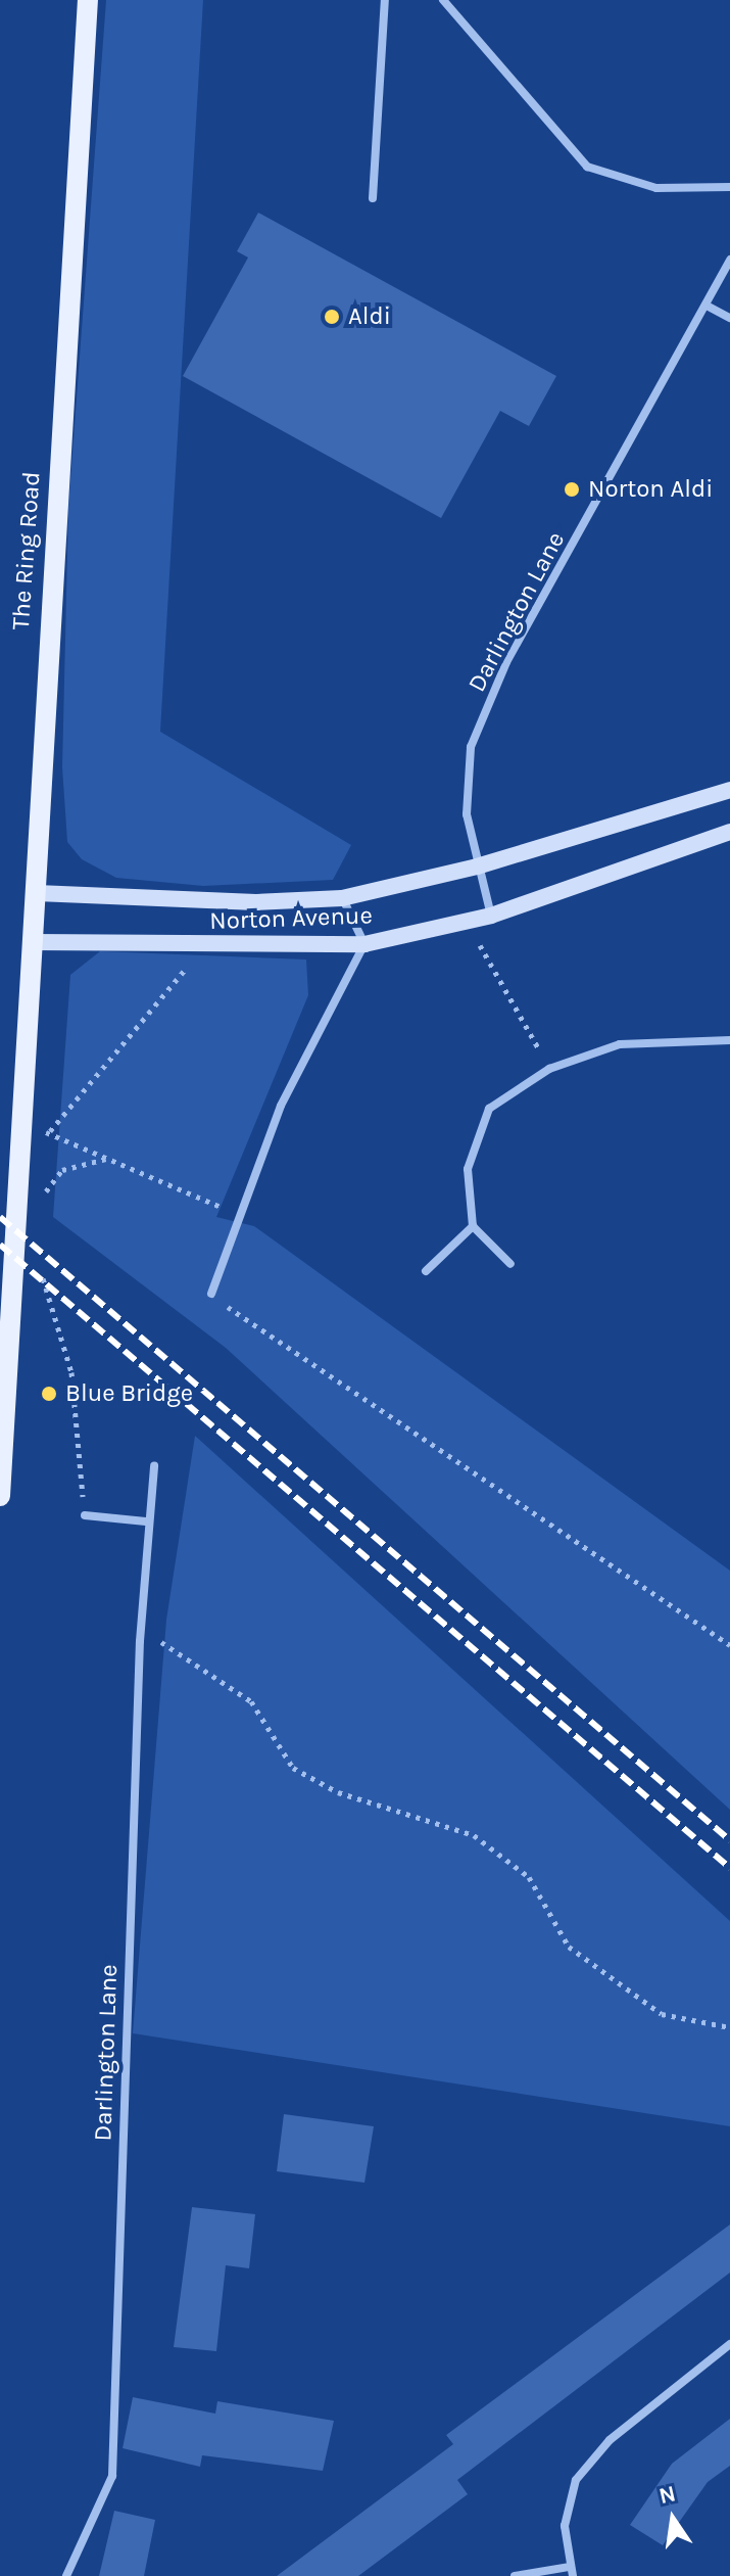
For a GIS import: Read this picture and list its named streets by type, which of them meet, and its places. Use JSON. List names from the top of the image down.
{
  "streets": {
    "main road": ["The Ring Road"],
    "street": ["Darlington Lane", "Norton Avenue"]
  },
  "crossings": [
    ["The Ring Road", "Norton Avenue"],
    ["Darlington Lane", "Norton Avenue"]
  ],
  "places": ["Aldi", "Norton Aldi", "Blue Bridge"],
  "north": "top"
}
